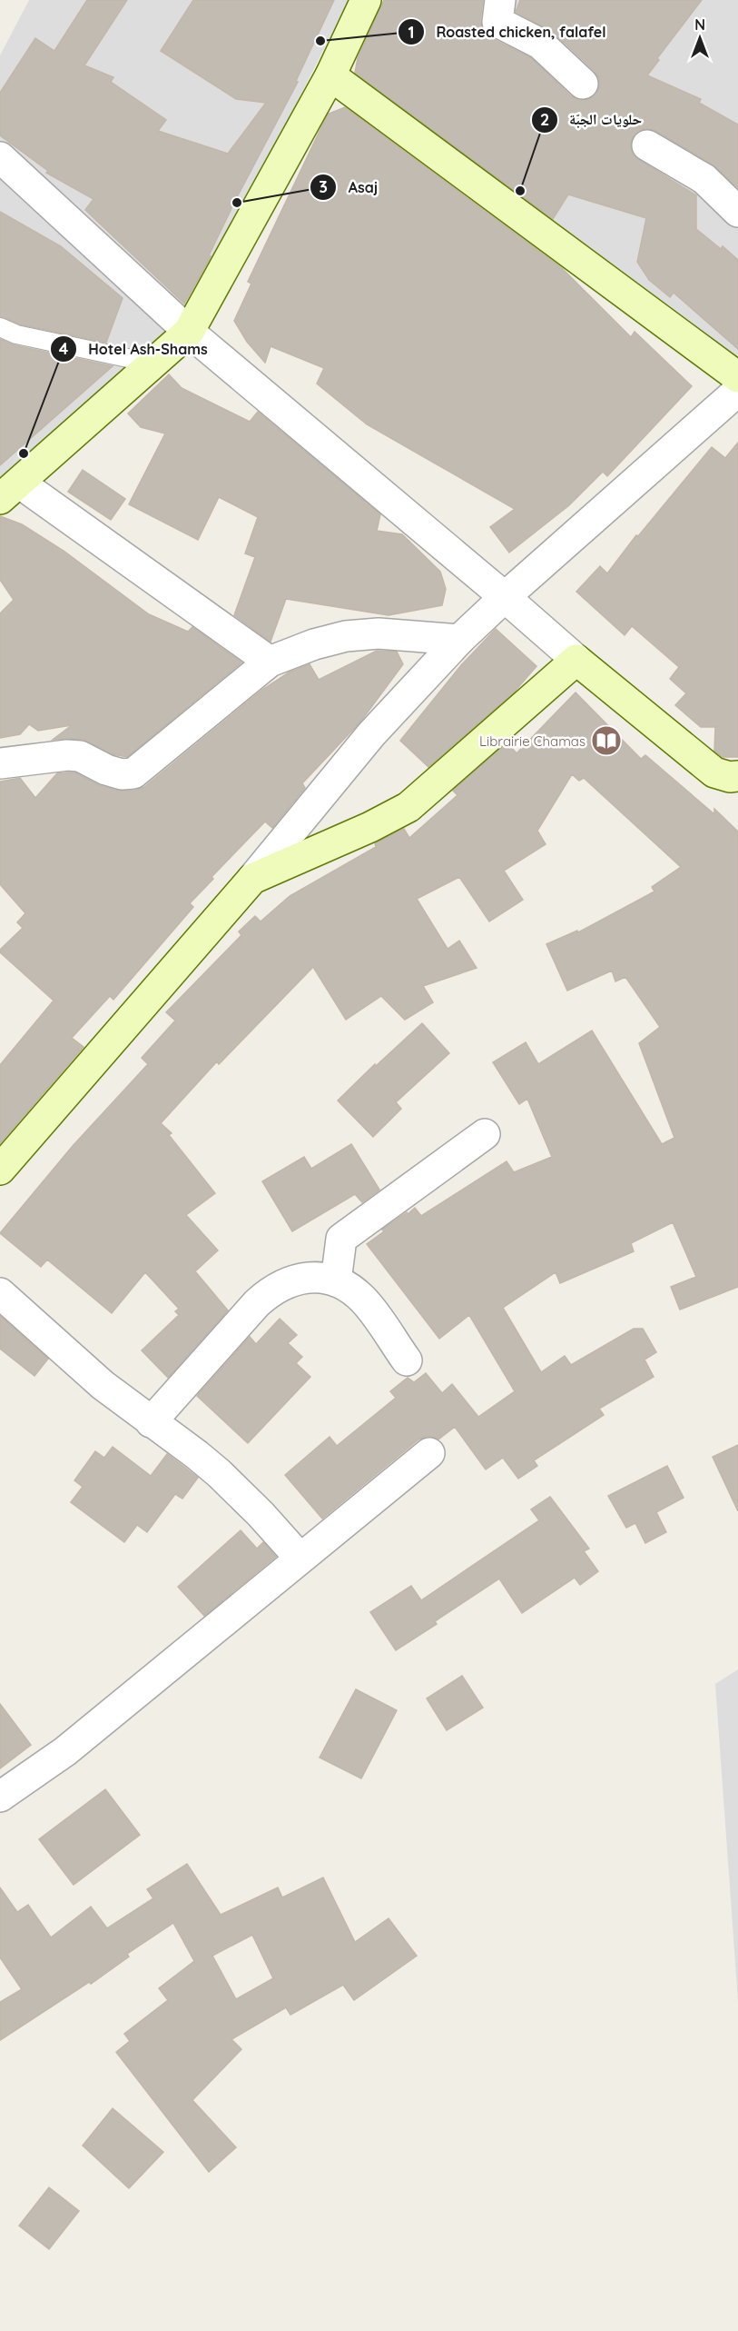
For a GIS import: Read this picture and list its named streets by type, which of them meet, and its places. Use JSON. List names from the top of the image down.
{
  "places": {
    "other": [
      "Roasted chicken, falafel",
      "حلويات الجبّة",
      "Asaj",
      "Hotel Ash-Shams"
    ],
    "library": ["Librairie Chamas"]
  },
  "north": "top"
}
